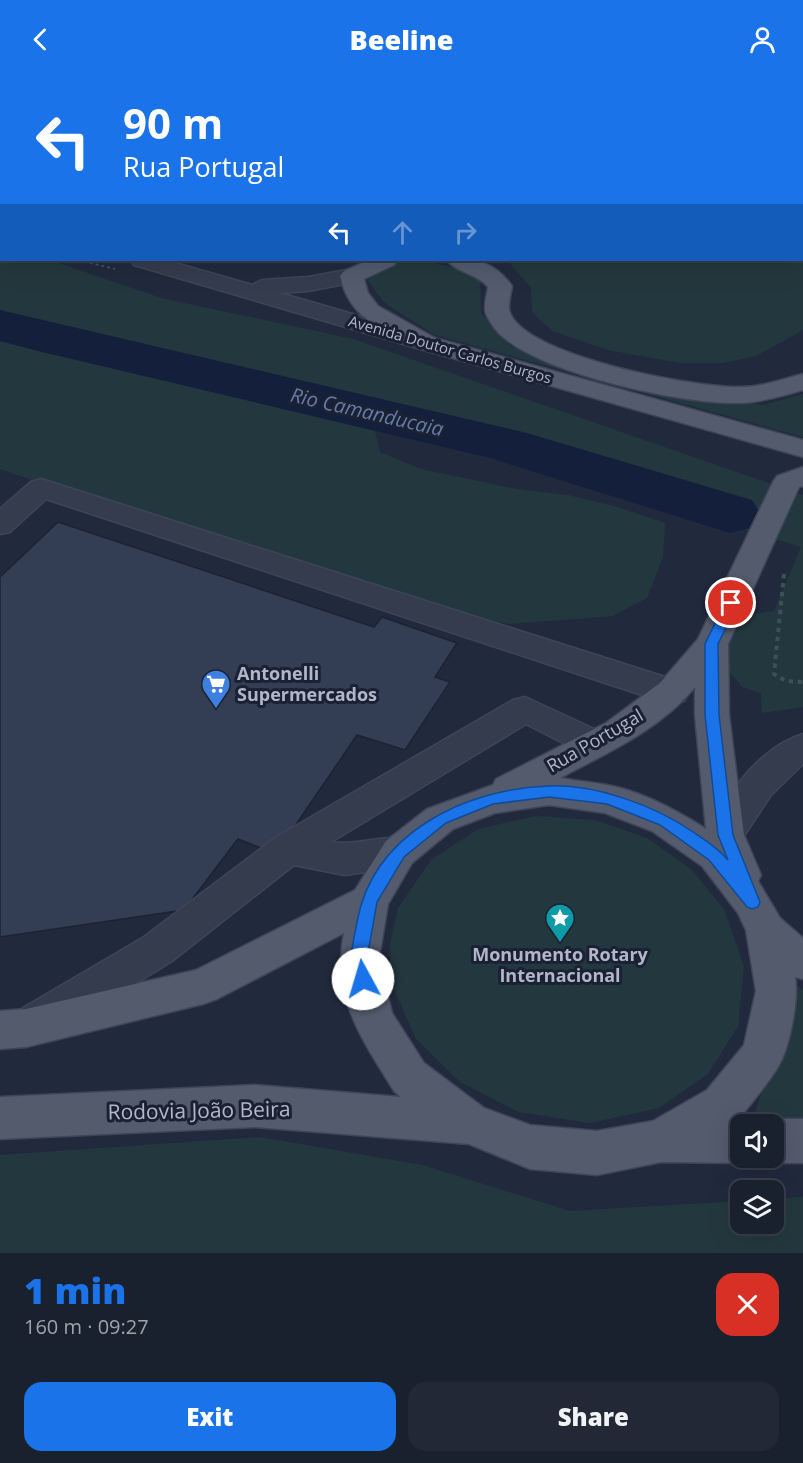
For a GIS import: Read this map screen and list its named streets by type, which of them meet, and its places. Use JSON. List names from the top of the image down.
{
  "streets": {
    "main road": ["Avenida Doutor Carlos Burgos", "Rua Portugal", "Rodovia João Beira"]
  },
  "water": ["Rio Camanducaia"],
  "places": {
    "supermarket": ["Antonelli Supermercados"],
    "place": ["Monumento Rotary Internacional"]
  },
  "page": {
    "header": "Beeline",
    "turn": ["90 m", "Rua Portugal"],
    "heading": ["1 min", "160 m · 09:27"],
    "buttons": ["Exit", "Share"]
  }
}
